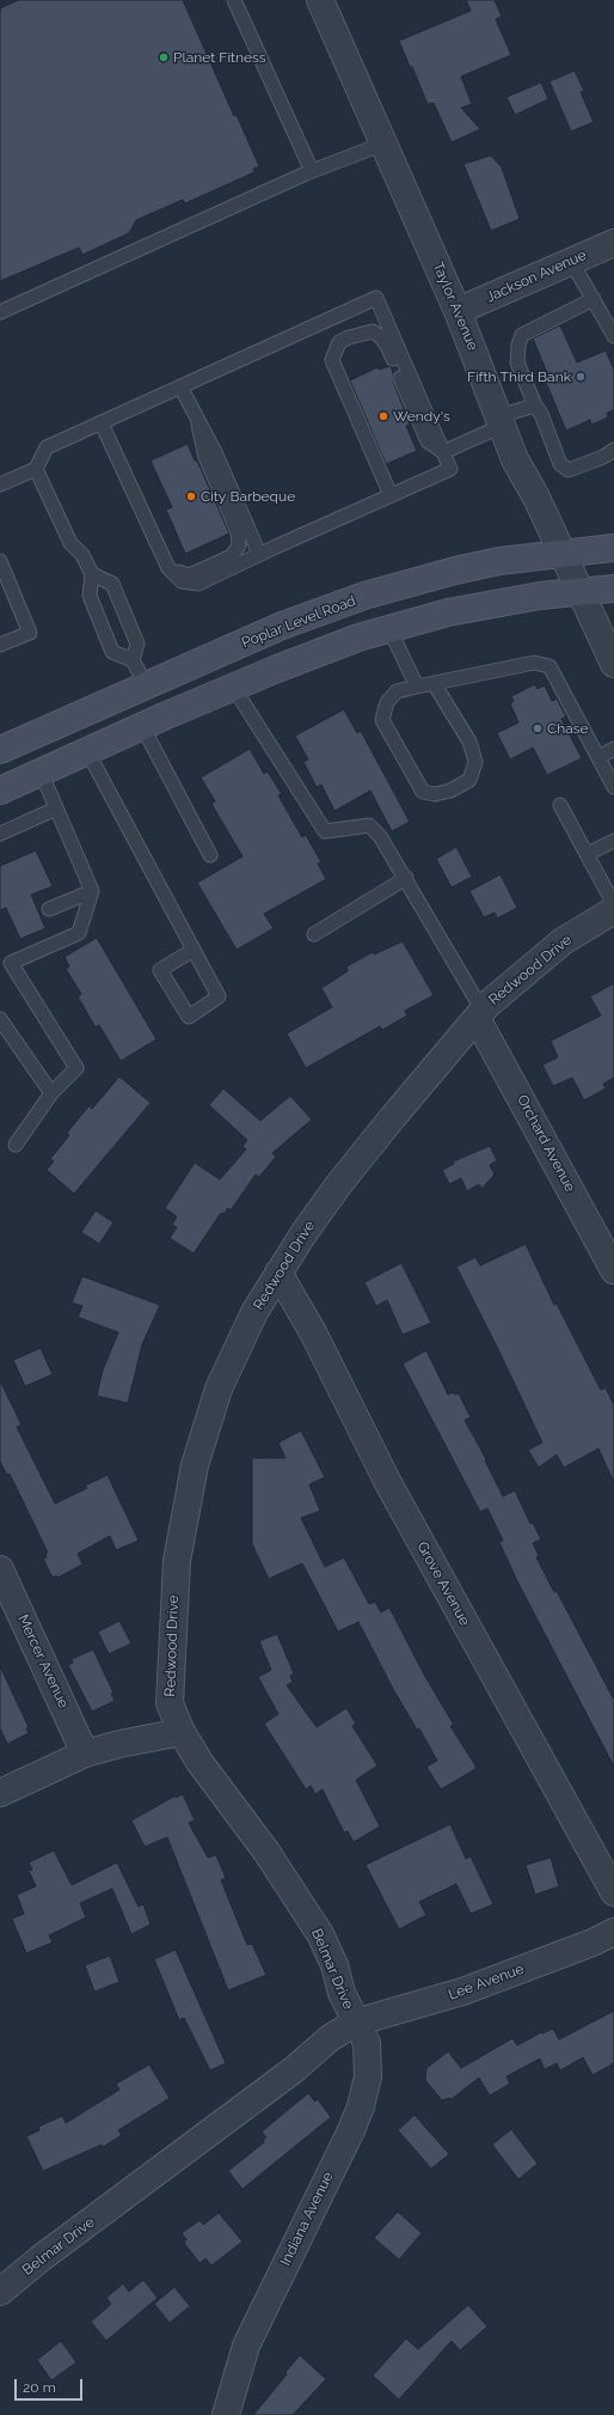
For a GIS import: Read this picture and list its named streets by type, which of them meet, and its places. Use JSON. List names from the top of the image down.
{
  "streets": {
    "main road": ["Poplar Level Road"],
    "street": [
      "Jackson Avenue",
      "Taylor Avenue",
      "Redwood Drive",
      "Orchard Avenue",
      "Grove Avenue",
      "Mercer Avenue",
      "Belmar Drive",
      "Lee Avenue",
      "Indiana Avenue"
    ]
  },
  "crossings": [
    ["Jackson Avenue", "Taylor Avenue"],
    ["Taylor Avenue", "Poplar Level Road"],
    ["Redwood Drive", "Orchard Avenue"],
    ["Redwood Drive", "Grove Avenue"],
    ["Redwood Drive", "Belmar Drive"],
    ["Belmar Drive", "Lee Avenue"],
    ["Belmar Drive", "Indiana Avenue"],
    ["Lee Avenue", "Indiana Avenue"]
  ],
  "places": [
    "Planet Fitness",
    "Fifth Third Bank",
    "Wendy's",
    "City Barbeque",
    "Chase"
  ],
  "scale_bar": "20 m"
}
